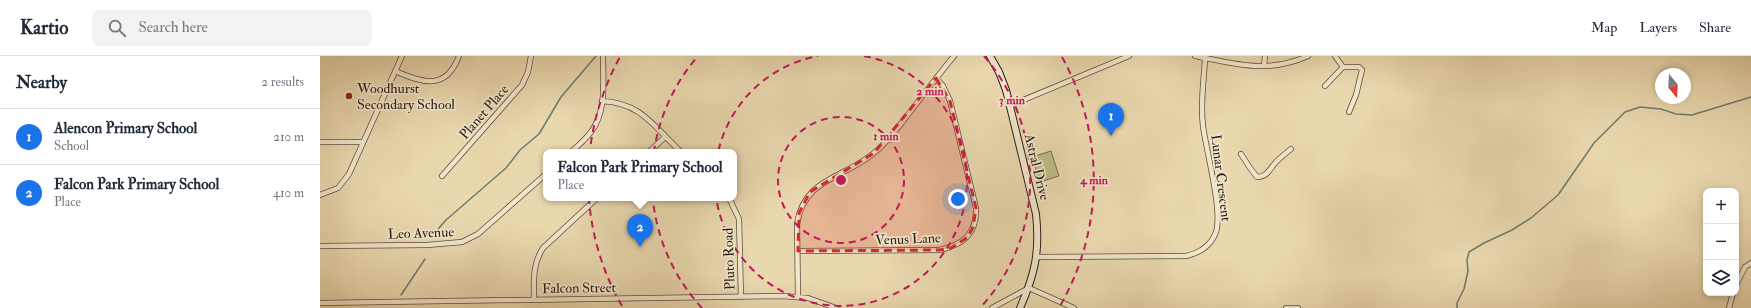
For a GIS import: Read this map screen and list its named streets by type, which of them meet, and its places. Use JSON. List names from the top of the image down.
{
  "streets": {
    "street": [
      "Planet Place",
      "Astral Drive",
      "Lunar Crescent",
      "Leo Avenue",
      "Venus Lane",
      "Pluto Road",
      "Falcon Street"
    ]
  },
  "crossings": [
    ["Astral Drive", "Lunar Crescent"],
    ["Pluto Road", "Falcon Street"]
  ],
  "places": ["Woodhurst Secondary School"],
  "north": "bottom",
  "page": {
    "header": "Kartio",
    "search": "Search here",
    "nav": ["Map", "Layers", "Share"],
    "heading": ["Nearby", "2 results"],
    "pins": ["1", "2"],
    "list": [
      {
        "mark": "1",
        "name": "Alencon Primary School",
        "note": "School",
        "value": "210 m"
      },
      {
        "mark": "2",
        "name": "Falcon Park Primary School",
        "note": "Place",
        "value": "410 m"
      }
    ],
    "popup": ["Falcon Park Primary School", "Place"],
    "map_buttons": ["+", "−"]
  },
  "rings": [
    "2 min",
    "3 min",
    "1 min",
    "4 min"
  ]
}
